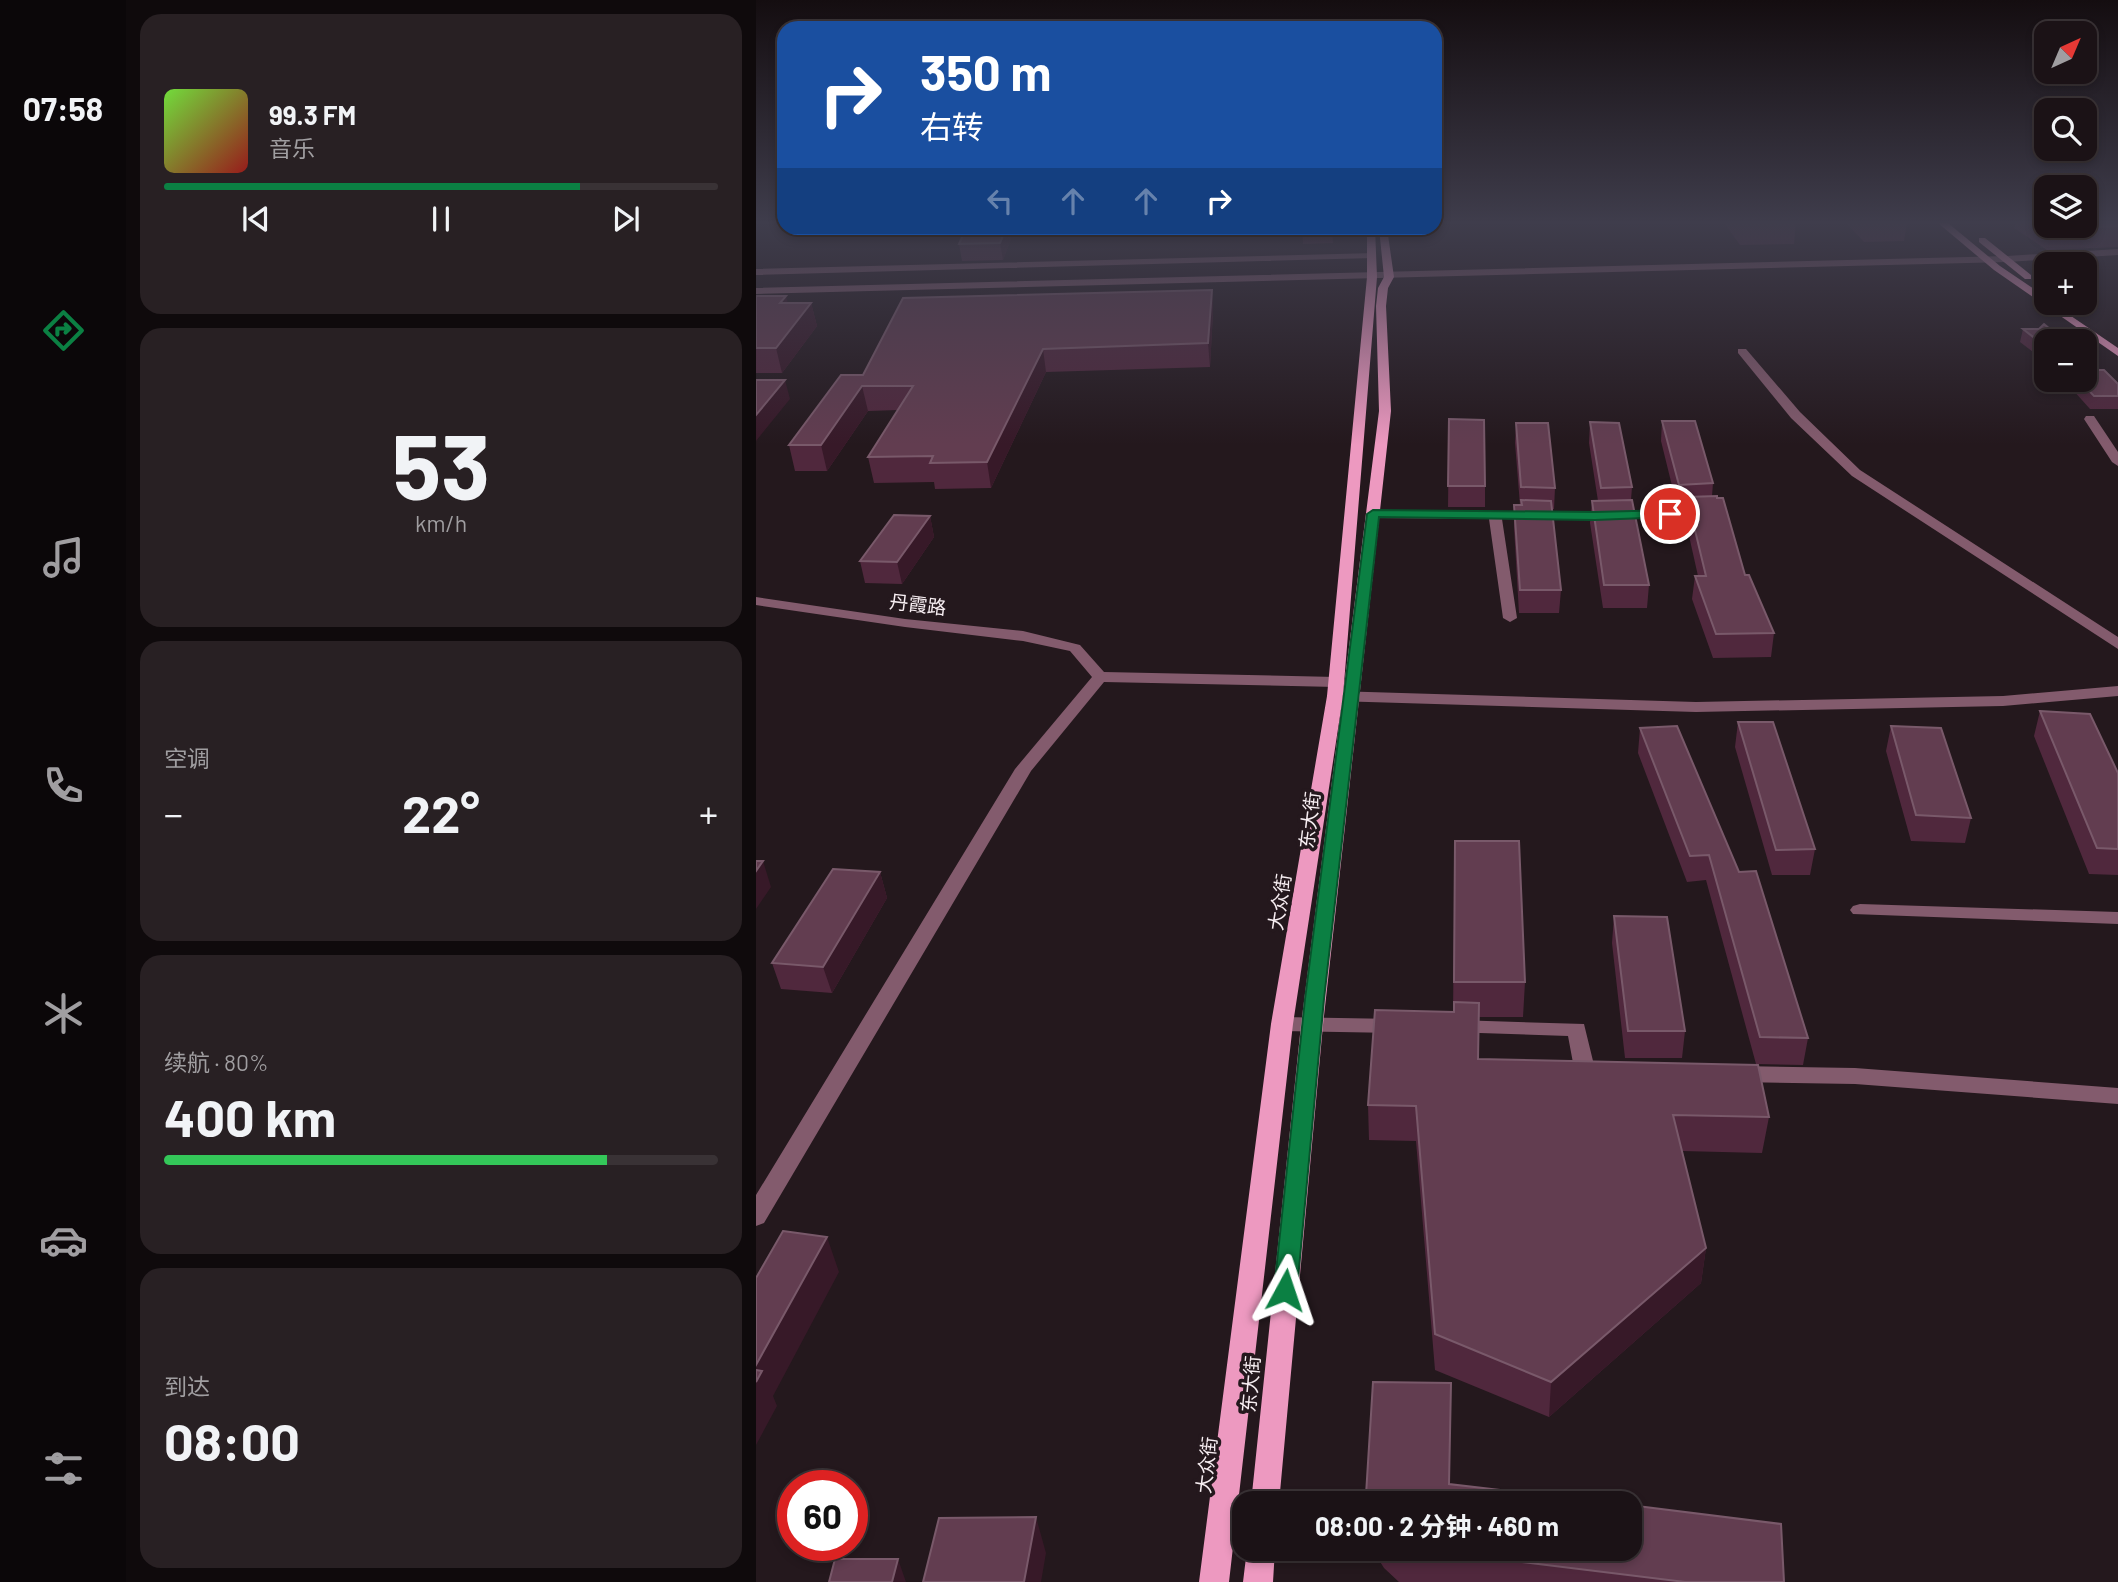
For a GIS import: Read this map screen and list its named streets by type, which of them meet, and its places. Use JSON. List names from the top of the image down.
{
  "streets": {
    "main road": ["东大街", "大众街"],
    "street": ["丹霞路"]
  },
  "crossings": [
    ["东大街", "大众街"]
  ],
  "north": "top right",
  "page": {
    "tabs": "07:58",
    "map_buttons": ["+", "−"],
    "turn": ["350 m", "右转"],
    "song": ["99.3 FM", "音乐"],
    "tile": [
      ["53", "km/h"],
      "空调",
      ["续航 · 80%", "400 km"],
      ["到达", "08:00"]
    ],
    "heat": ["−", "22°", "+"],
    "limit": "60",
    "trip": "08:00 · 2 分钟 · 460 m"
  }
}
